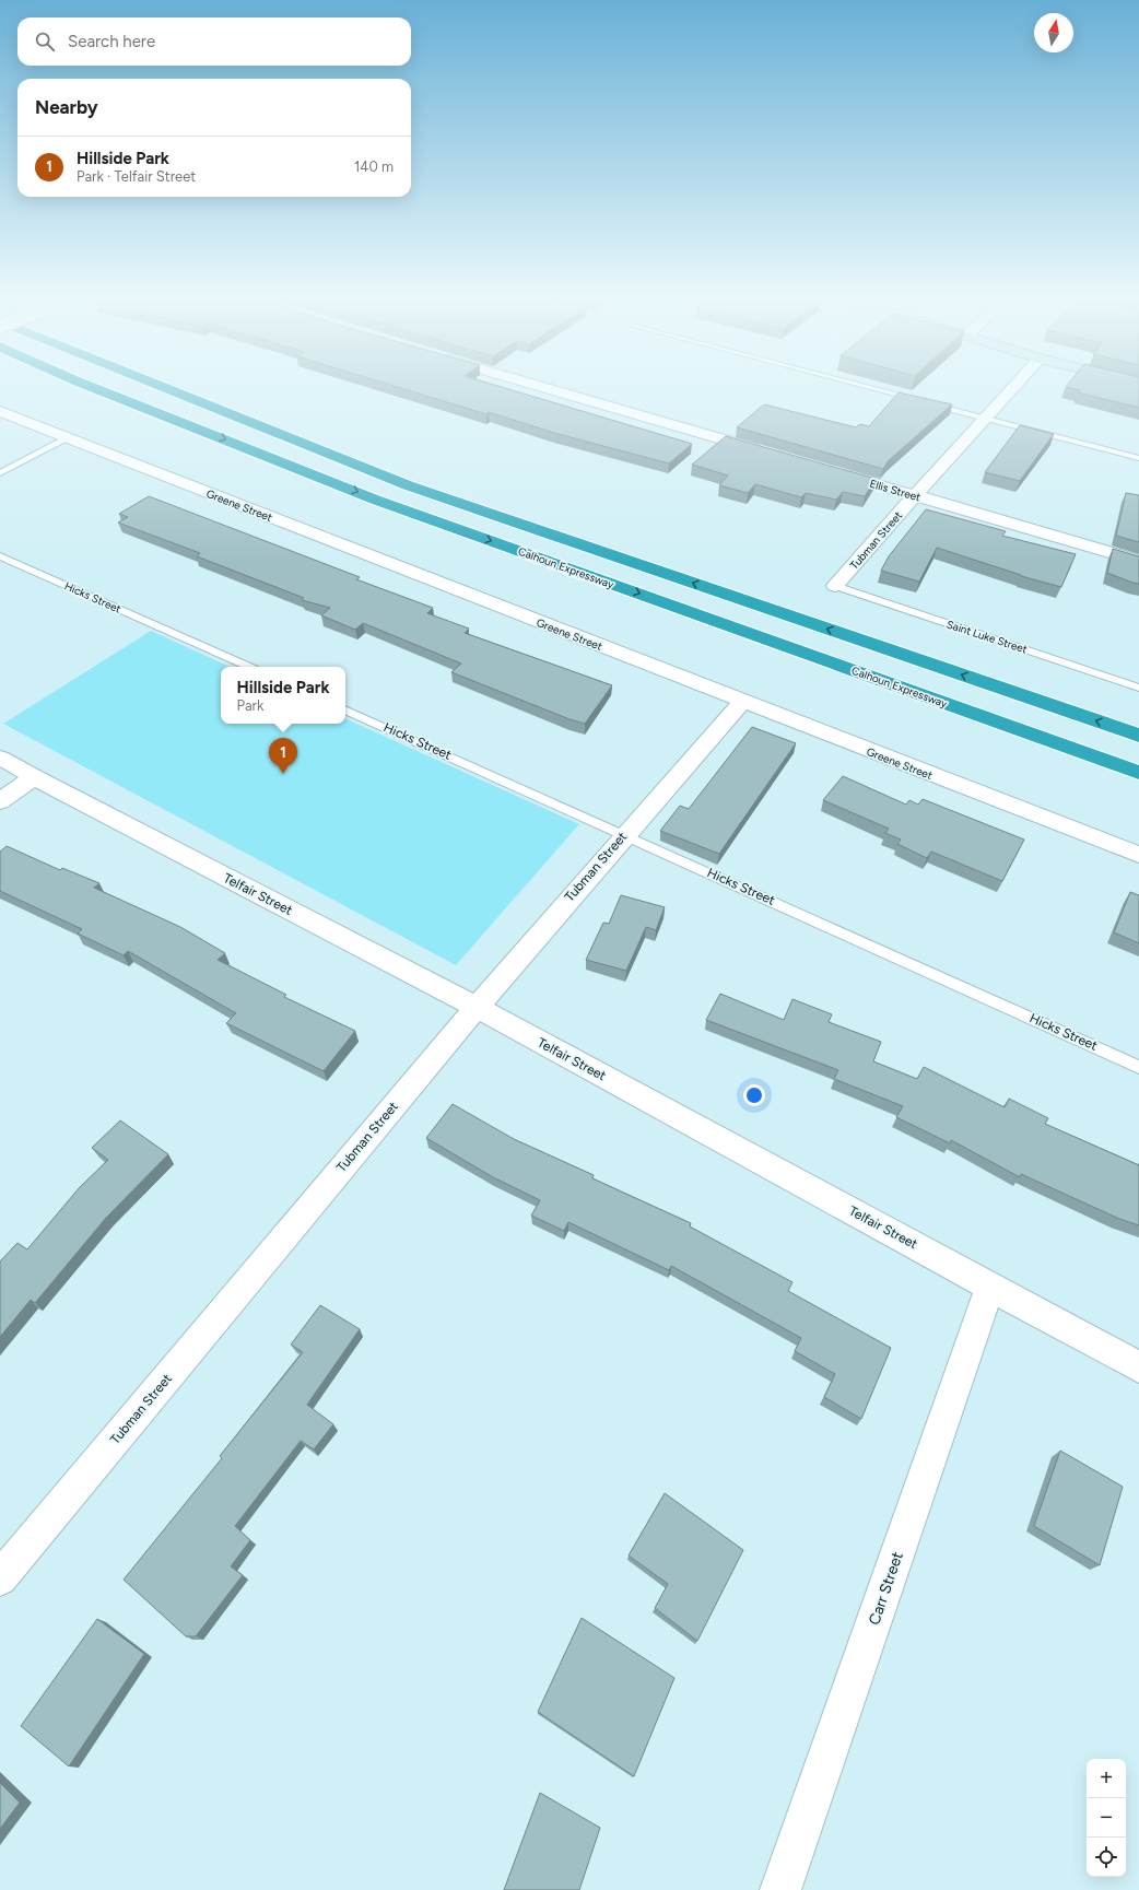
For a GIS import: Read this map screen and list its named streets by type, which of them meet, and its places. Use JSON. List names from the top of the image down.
{
  "streets": {
    "highway": ["Calhoun Expressway"],
    "street": [
      "Ellis Street",
      "Greene Street",
      "Tubman Street",
      "Telfair Street",
      "Carr Street"
    ],
    "lane": ["Hicks Street", "Saint Luke Street"]
  },
  "crossings": [
    ["Ellis Street", "Tubman Street"],
    ["Greene Street", "Tubman Street"],
    ["Tubman Street", "Hicks Street"],
    ["Tubman Street", "Saint Luke Street"],
    ["Tubman Street", "Telfair Street"],
    ["Telfair Street", "Carr Street"]
  ],
  "north": "top",
  "page": {
    "search": "Search here",
    "heading": "Nearby",
    "list": [
      {
        "mark": "1",
        "name": "Hillside Park",
        "note": "Park · Telfair Street",
        "value": "140 m"
      }
    ],
    "popup": ["Hillside Park", "Park"],
    "pins": "1",
    "map_buttons": ["+", "−"]
  }
}
